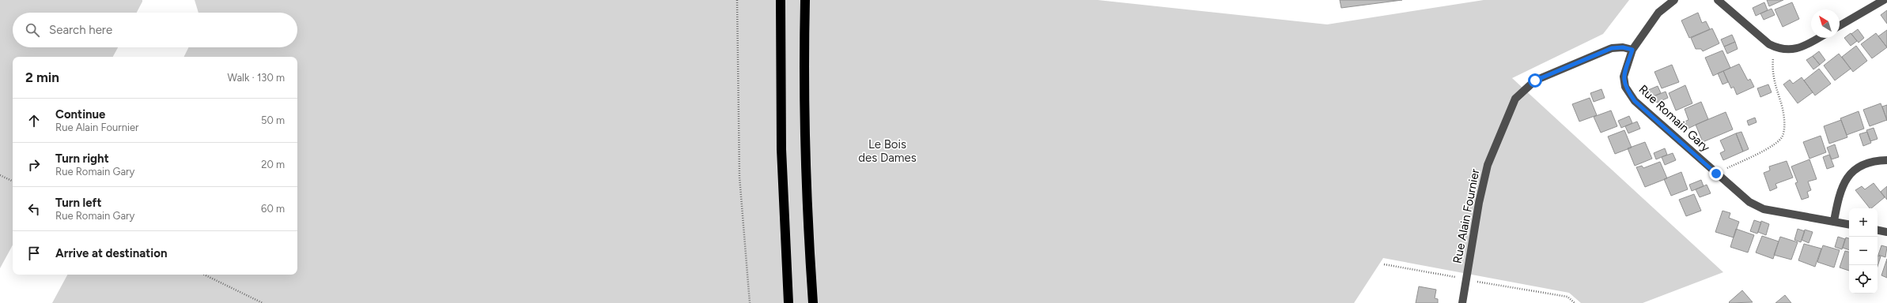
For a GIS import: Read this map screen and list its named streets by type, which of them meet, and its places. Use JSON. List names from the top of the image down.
{
  "streets": {
    "street": ["Rue Romain Gary", "Rue Alain Fournier"]
  },
  "crossings": [
    ["Rue Romain Gary", "Rue Alain Fournier"]
  ],
  "parks": ["Le Bois des Dames"],
  "north": "top left",
  "page": {
    "search": "Search here",
    "heading": ["2 min", "Walk · 130 m"],
    "list": [
      ["Continue", "Rue Alain Fournier", "50 m"],
      ["Turn right", "Rue Romain Gary", "20 m"],
      ["Turn left", "Rue Romain Gary", "60 m"],
      "Arrive at destination"
    ],
    "map_buttons": ["+", "−"]
  }
}
